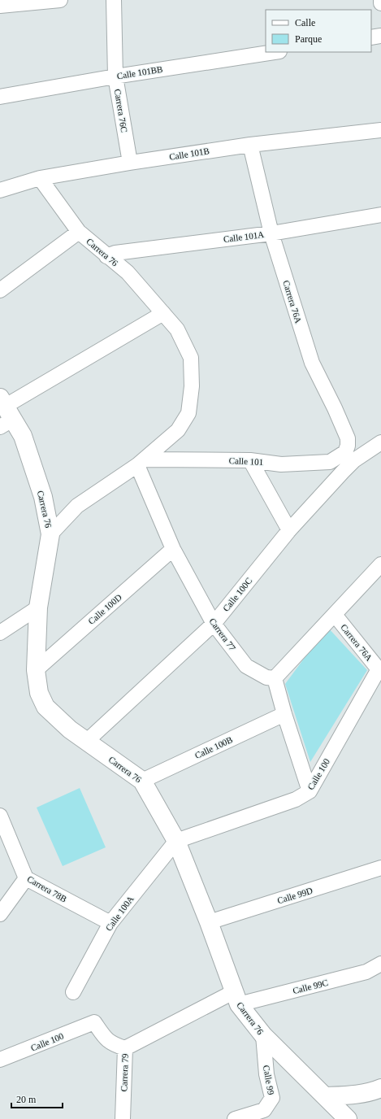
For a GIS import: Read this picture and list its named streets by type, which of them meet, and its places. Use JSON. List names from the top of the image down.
{
  "streets": {
    "street": [
      "Calle 101BB",
      "Carrera 76C",
      "Calle 101B",
      "Calle 101A",
      "Carrera 76",
      "Carrera 76A",
      "Calle 101",
      "Calle 100C",
      "Calle 100D",
      "Carrera 77",
      "Calle 100B",
      "Calle 100",
      "Carrera 78B",
      "Calle 99D",
      "Calle 100A",
      "Calle 99C",
      "Carrera 79",
      "Calle 99"
    ]
  },
  "crossings": [
    ["Calle 101BB", "Carrera 76C"],
    ["Carrera 76C", "Calle 101B"],
    ["Calle 101B", "Carrera 76"],
    ["Calle 101B", "Carrera 76A"],
    ["Calle 101A", "Carrera 76"],
    ["Calle 101A", "Carrera 76A"],
    ["Carrera 76", "Calle 101"],
    ["Carrera 76", "Calle 100C"],
    ["Carrera 76", "Calle 100D"],
    ["Carrera 76", "Carrera 77"],
    ["Carrera 76", "Calle 100B"],
    ["Carrera 76", "Calle 100"],
    ["Carrera 76", "Calle 99D"],
    ["Carrera 76", "Calle 100A"],
    ["Carrera 76", "Calle 99C"],
    ["Carrera 76", "Calle 99"],
    ["Carrera 76A", "Calle 101"],
    ["Carrera 76A", "Calle 100"],
    ["Calle 101", "Carrera 77"],
    ["Calle 100C", "Carrera 77"],
    ["Calle 100D", "Carrera 77"],
    ["Calle 100", "Calle 100A"],
    ["Calle 100", "Carrera 79"],
    ["Carrera 78B", "Calle 100A"],
    ["Calle 99C", "Carrera 79"]
  ],
  "legend": ["Calle", "Parque"],
  "scale_bar": "20 m"
}
